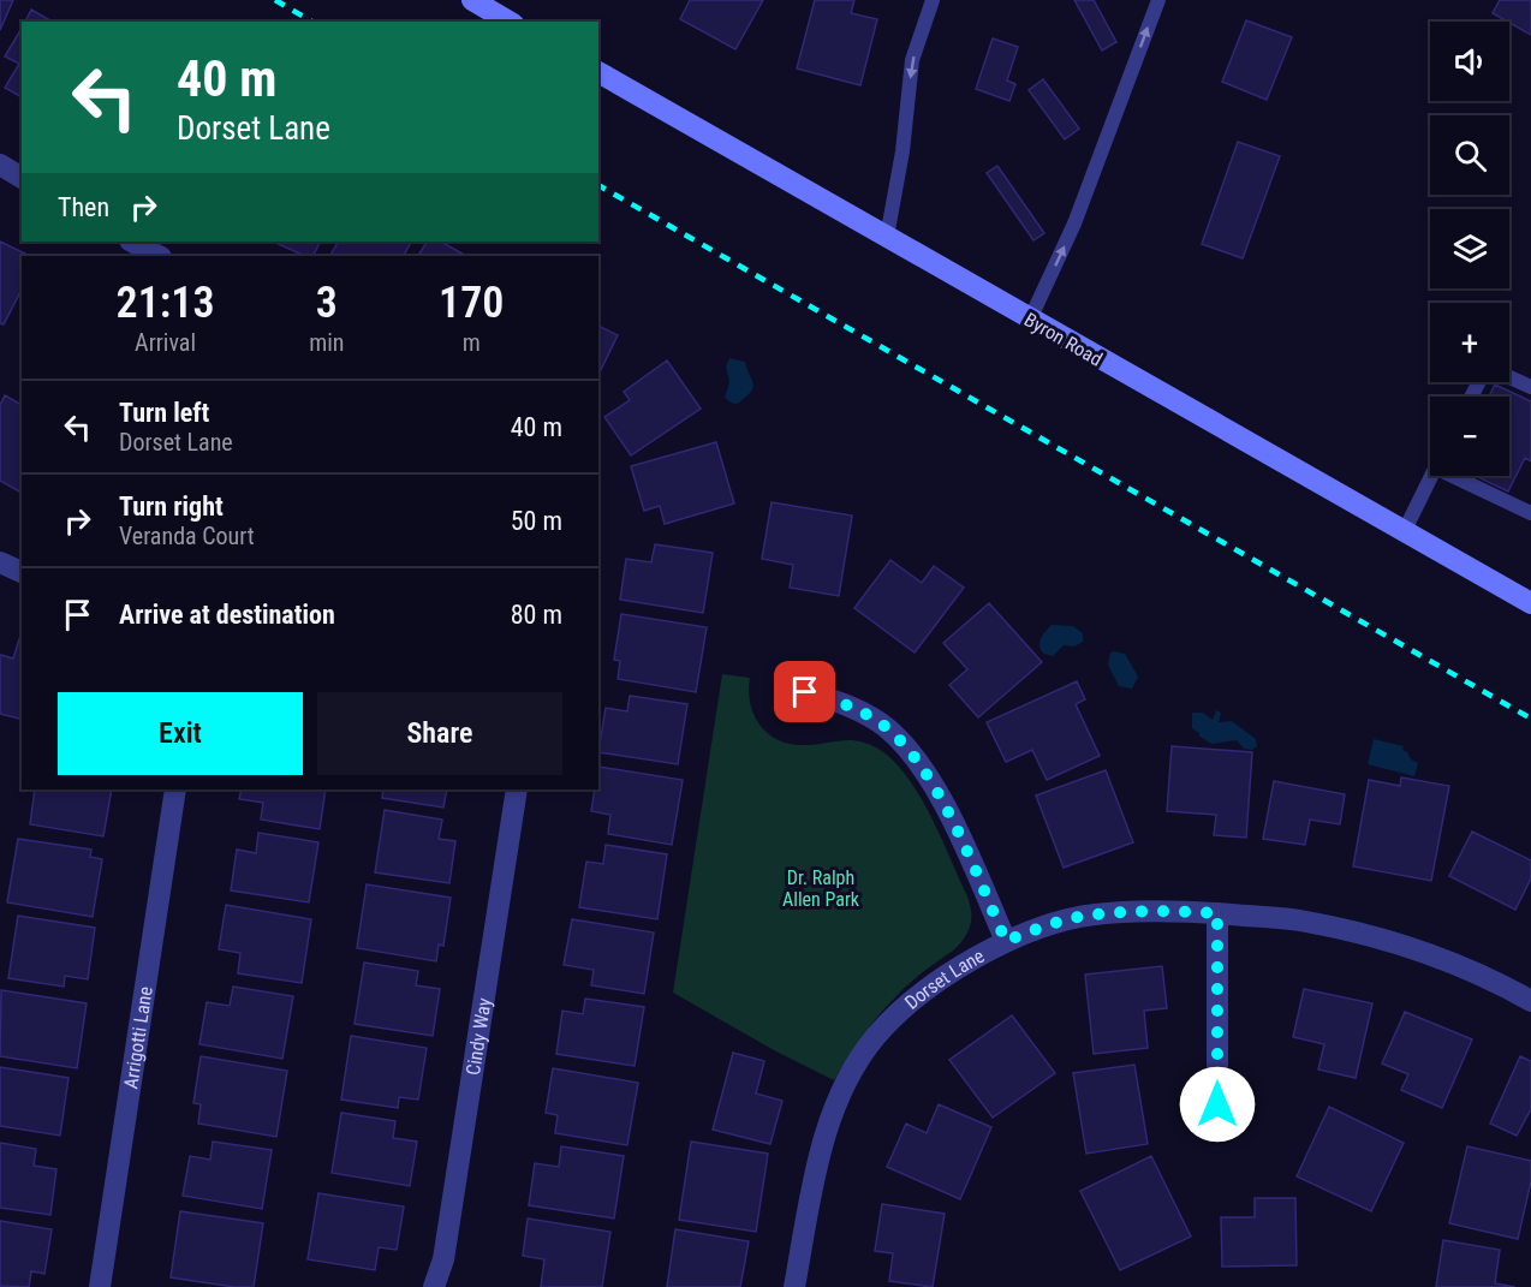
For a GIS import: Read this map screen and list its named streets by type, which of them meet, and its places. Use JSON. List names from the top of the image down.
{
  "streets": {
    "main road": ["Byron Road"],
    "street": ["Dorset Lane", "Arrigotti Lane", "Cindy Way"]
  },
  "parks": ["Dr. Ralph Allen Park"],
  "page": {
    "map_buttons": ["+", "−"],
    "turn": ["40 m", "Dorset Lane"],
    "then": "Then",
    "eta": [
      "21:13",
      "Arrival",
      "3",
      "min",
      "170",
      "m"
    ],
    "list": [
      {
        "name": "Turn left",
        "note": "Dorset Lane",
        "value": "40 m"
      },
      {
        "name": "Turn right",
        "note": "Veranda Court",
        "value": "50 m"
      },
      {
        "name": "Arrive at destination",
        "value": "80 m"
      }
    ],
    "buttons": ["Exit", "Share"]
  }
}
